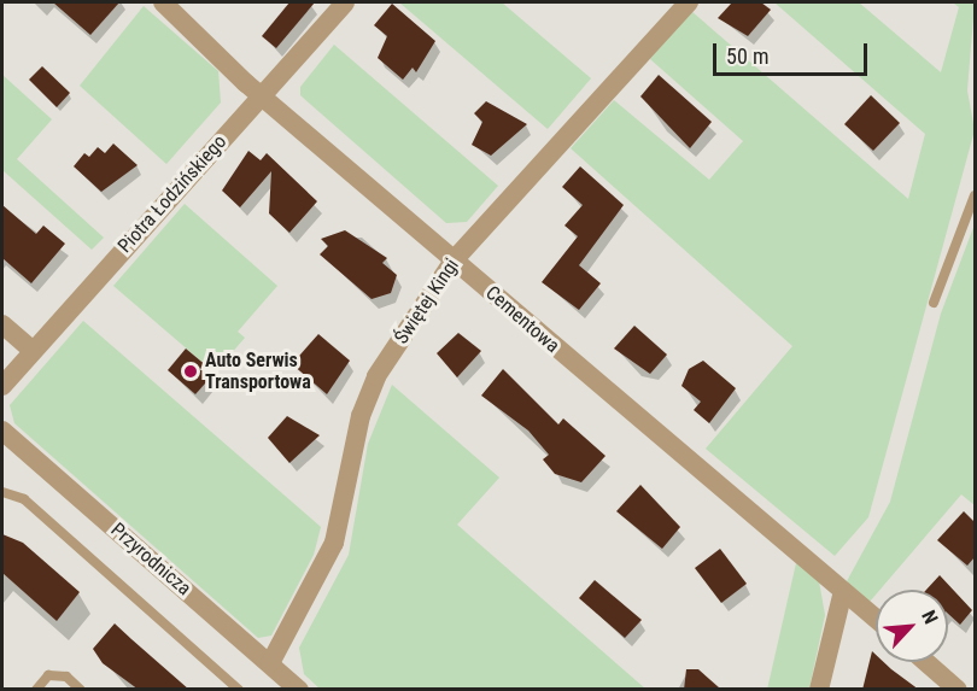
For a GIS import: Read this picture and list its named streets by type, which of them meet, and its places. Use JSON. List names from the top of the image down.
{
  "streets": {
    "street": [
      "Piotra Łodzińskiego",
      "Świętej Kingi",
      "Cementowa",
      "Przyrodnicza"
    ]
  },
  "crossings": [
    ["Piotra Łodzińskiego", "Cementowa"],
    ["Świętej Kingi", "Cementowa"],
    ["Świętej Kingi", "Przyrodnicza"]
  ],
  "places": ["Auto Serwis Transportowa"],
  "scale_bar": "50 m",
  "north": "top right"
}
